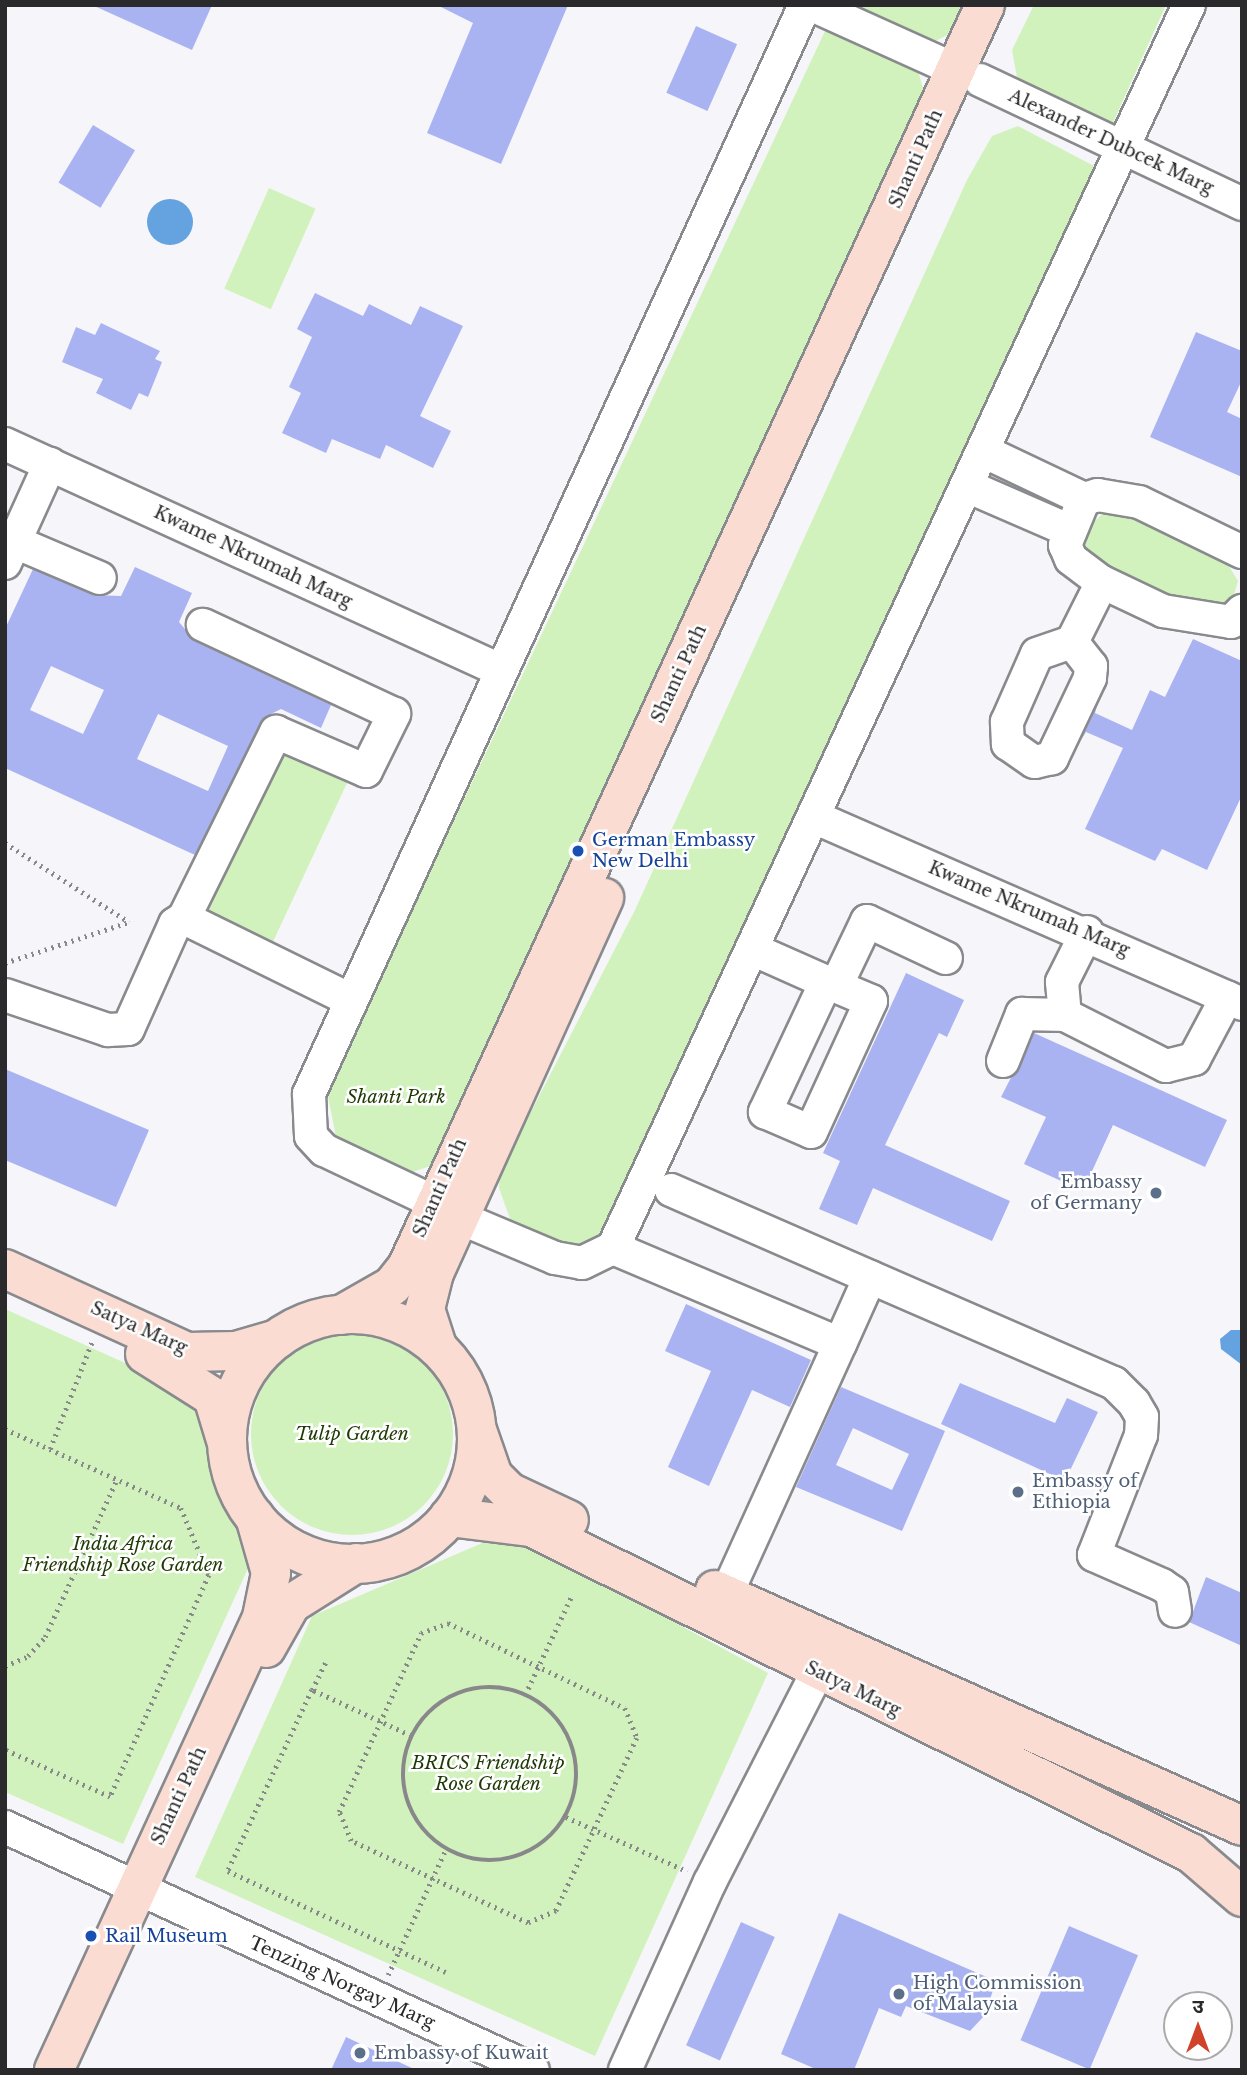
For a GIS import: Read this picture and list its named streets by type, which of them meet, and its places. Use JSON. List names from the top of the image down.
{
  "streets": {
    "main road": ["Shanti Path", "Satya Marg"],
    "street": ["Alexander Dubcek Marg", "Kwame Nkrumah Marg", "Tenzing Norgay Marg"]
  },
  "crossings": [
    ["Alexander Dubcek Marg", "Shanti Path"],
    ["Shanti Path", "Satya Marg"],
    ["Shanti Path", "Tenzing Norgay Marg"]
  ],
  "parks": [
    "Shanti Park",
    "Tulip Garden",
    "India Africa Friendship Rose Garden",
    "BRICS Friendship Rose Garden"
  ],
  "places": [
    "German Embassy New Delhi",
    "Embassy of Germany",
    "Embassy of Ethiopia",
    "Rail Museum",
    "High Commission of Malaysia",
    "Embassy of Kuwait"
  ],
  "north": "top"
}
